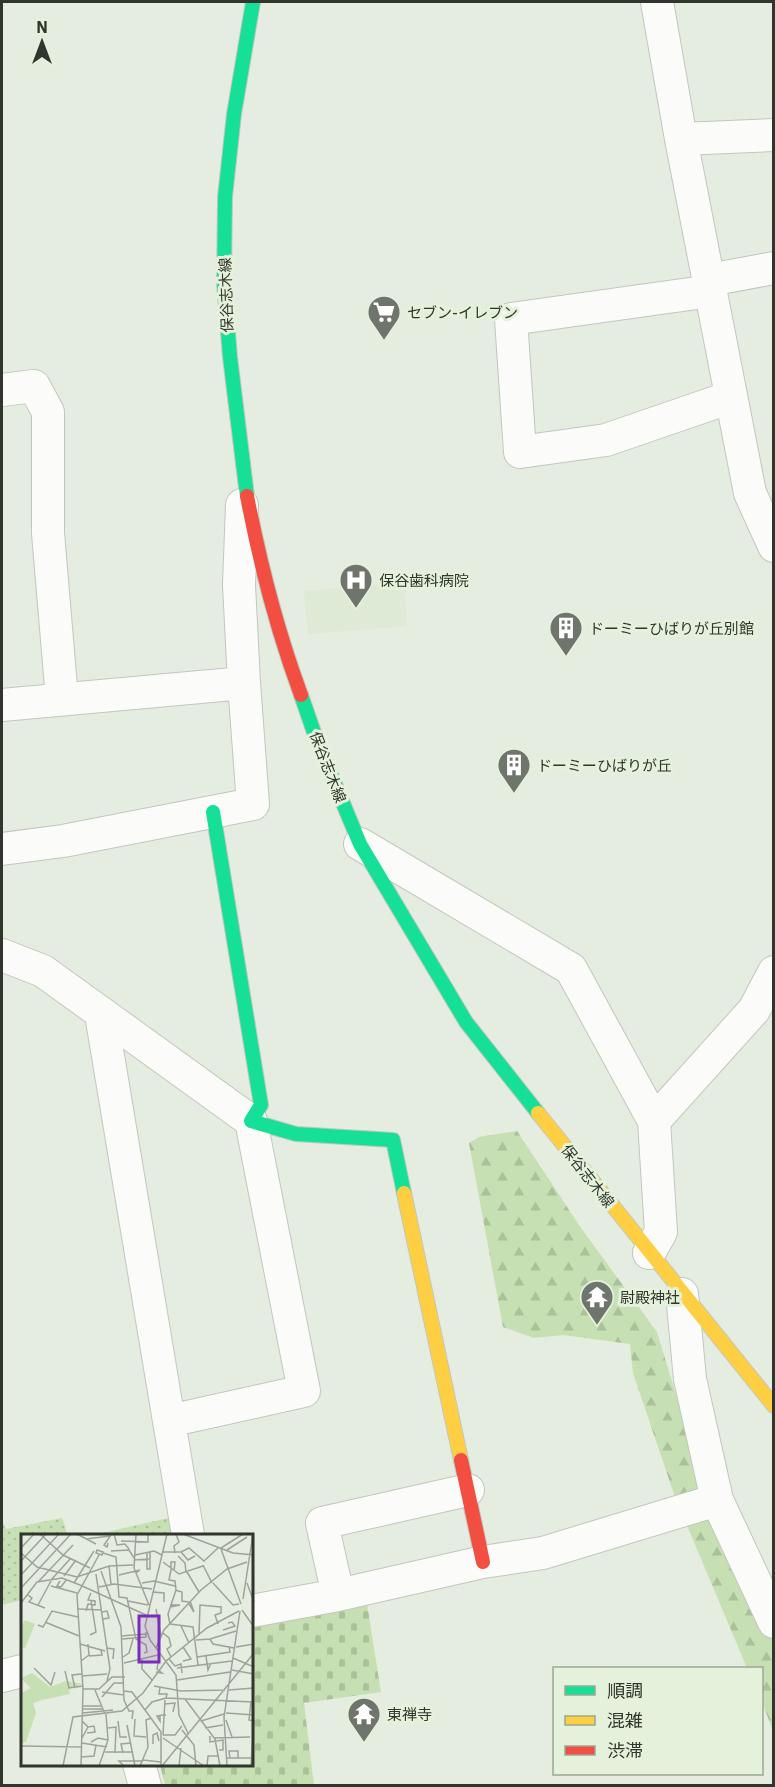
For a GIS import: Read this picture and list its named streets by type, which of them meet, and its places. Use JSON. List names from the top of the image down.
{
  "streets": {
    "main road": ["保谷志木線"]
  },
  "places": {
    "supermarket": ["セブン-イレブン"],
    "hospital": ["保谷歯科病院"],
    "building": ["ドーミーひばりが丘別館", "ドーミーひばりが丘"],
    "temple": ["尉殿神社", "東禅寺"]
  },
  "legend": ["順調", "混雑", "渋滞"],
  "north": "top"
}
